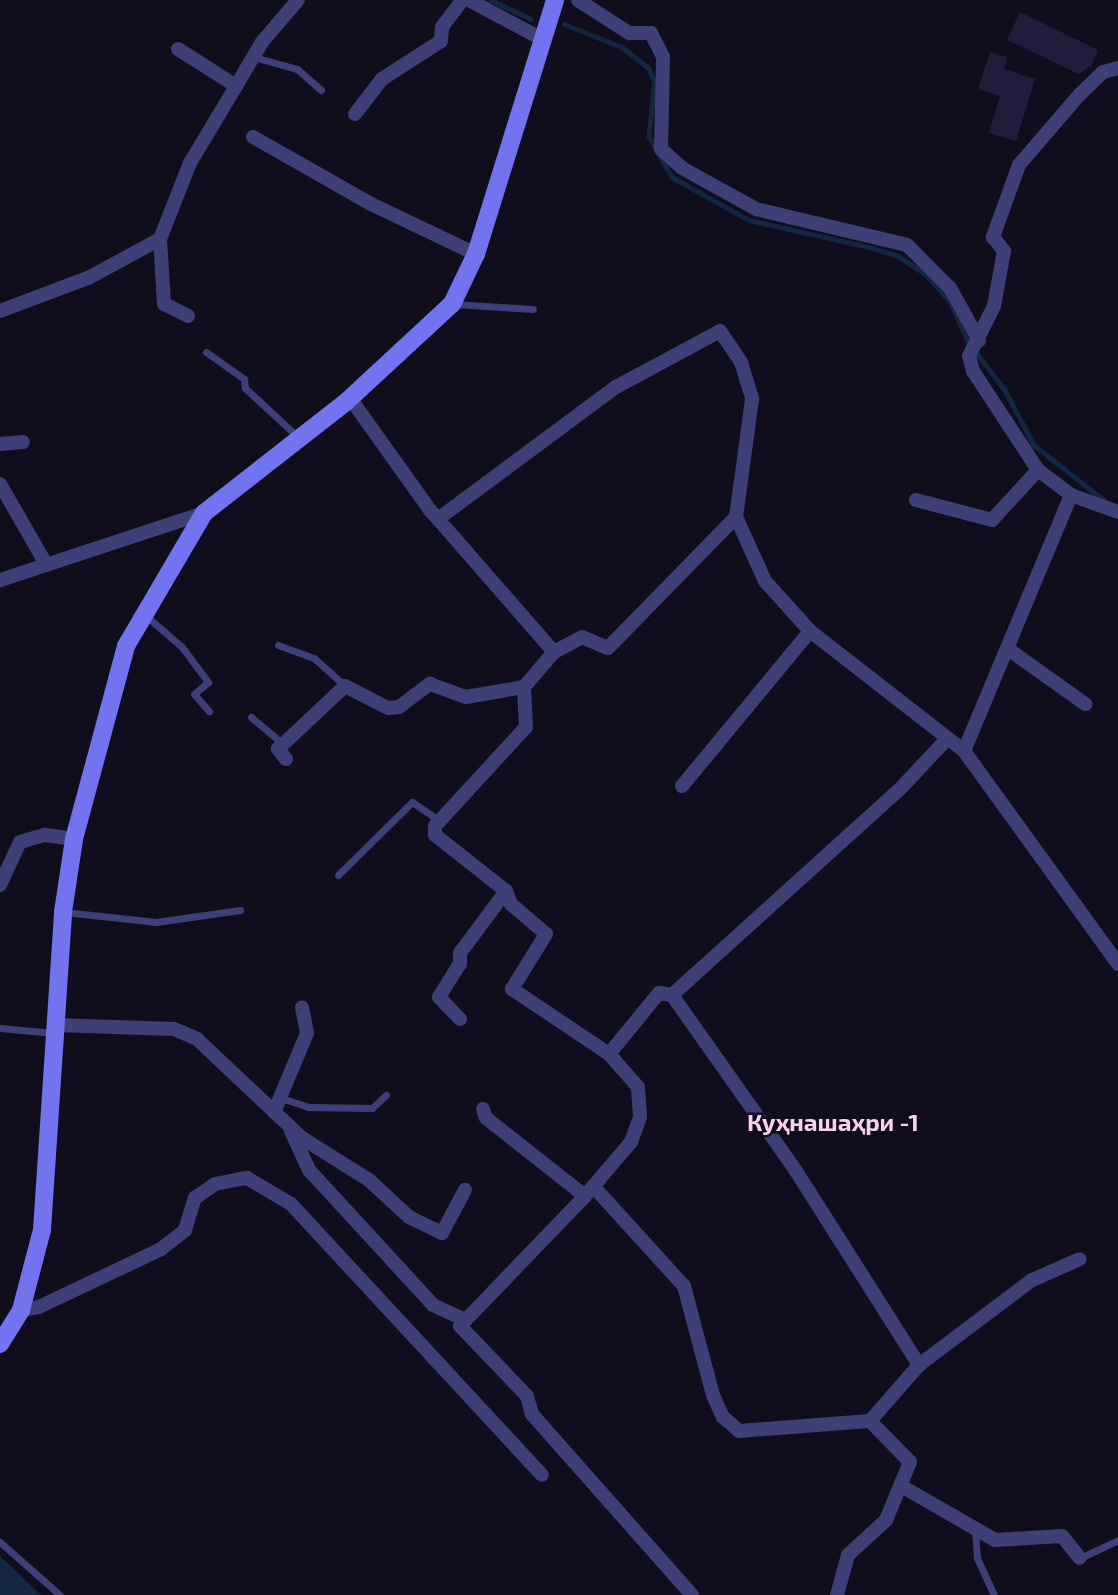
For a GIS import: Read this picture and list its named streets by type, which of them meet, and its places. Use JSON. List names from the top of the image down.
{
  "districts": ["Куҳнашаҳри -1"]
}
